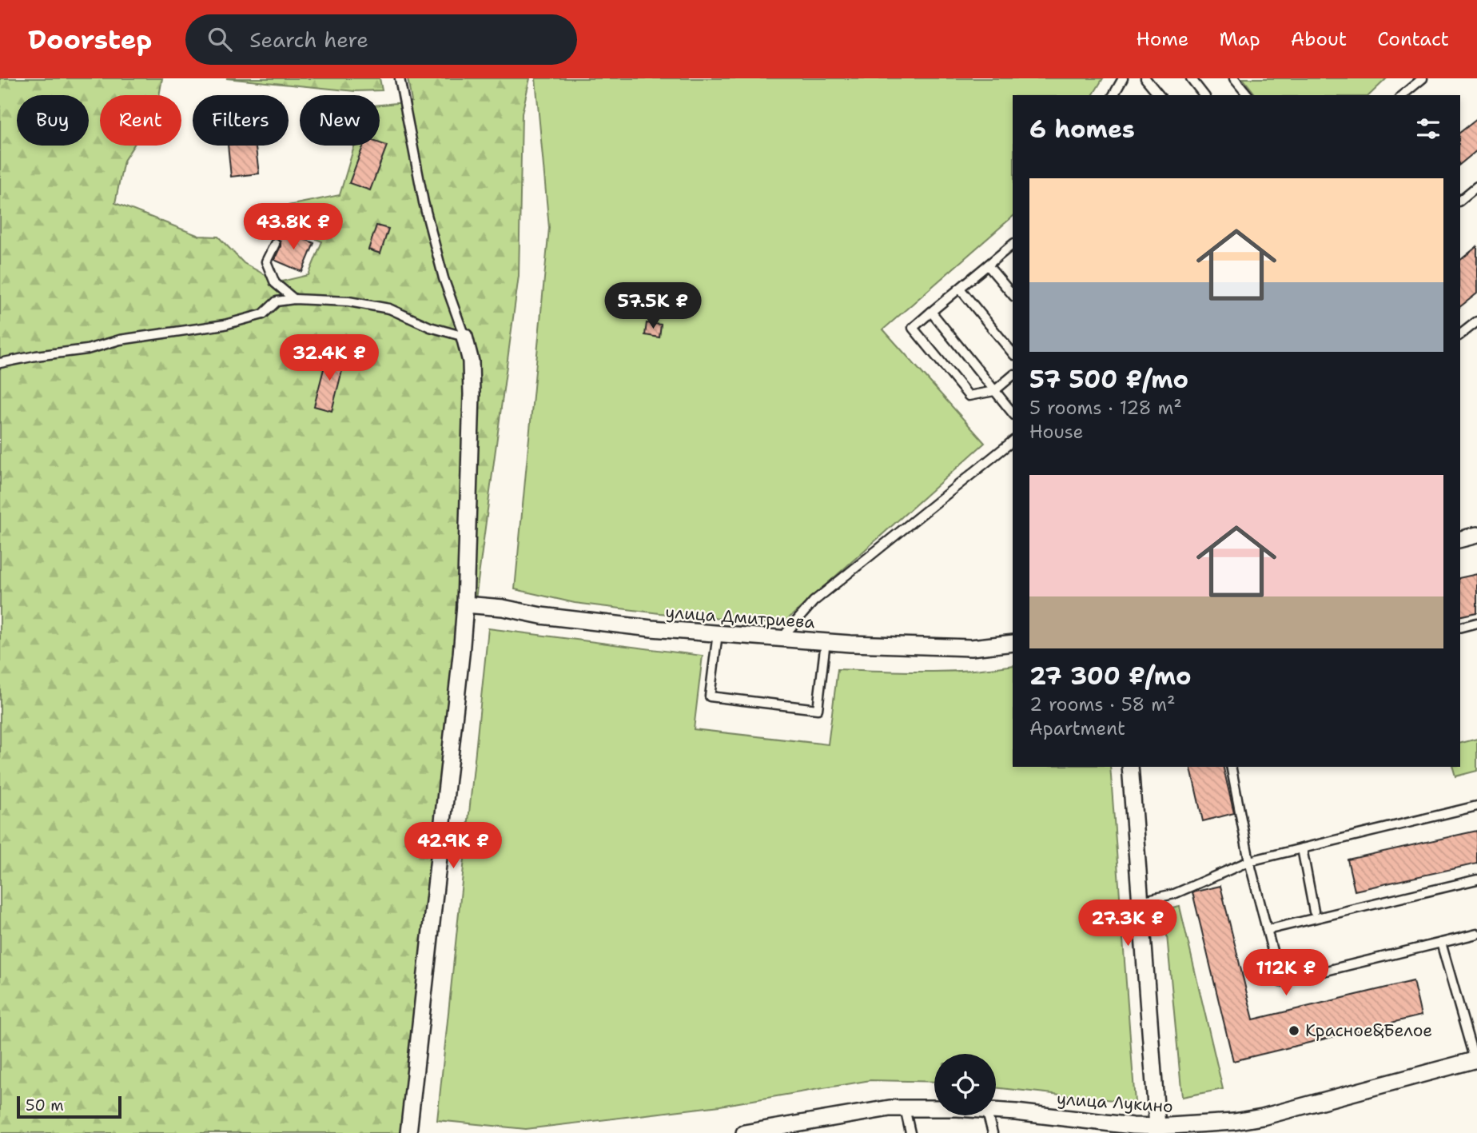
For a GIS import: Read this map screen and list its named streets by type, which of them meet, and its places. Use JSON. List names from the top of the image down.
{
  "streets": {
    "street": ["улица Дмитриева", "улица Лукино"]
  },
  "places": ["Красное&Белое"],
  "scale_bar": "50 m",
  "page": {
    "header": "Doorstep",
    "search": "Search here",
    "nav": [
      "Home",
      "Map",
      "About",
      "Contact"
    ],
    "chip": [
      "Buy",
      "Rent",
      "Filters",
      "New"
    ],
    "heading": "6 homes",
    "list": [
      {
        "name": "57 500 ₽/mo",
        "note": "5 rooms · 128 m² · House"
      },
      {
        "name": "27 300 ₽/mo",
        "note": "2 rooms · 58 m² · Apartment"
      }
    ],
    "price": [
      "43.8K ₽",
      "57.5K ₽",
      "32.4K ₽",
      "42.9K ₽",
      "27.3K ₽",
      "112K ₽"
    ],
    "scale": "50 m"
  }
}
